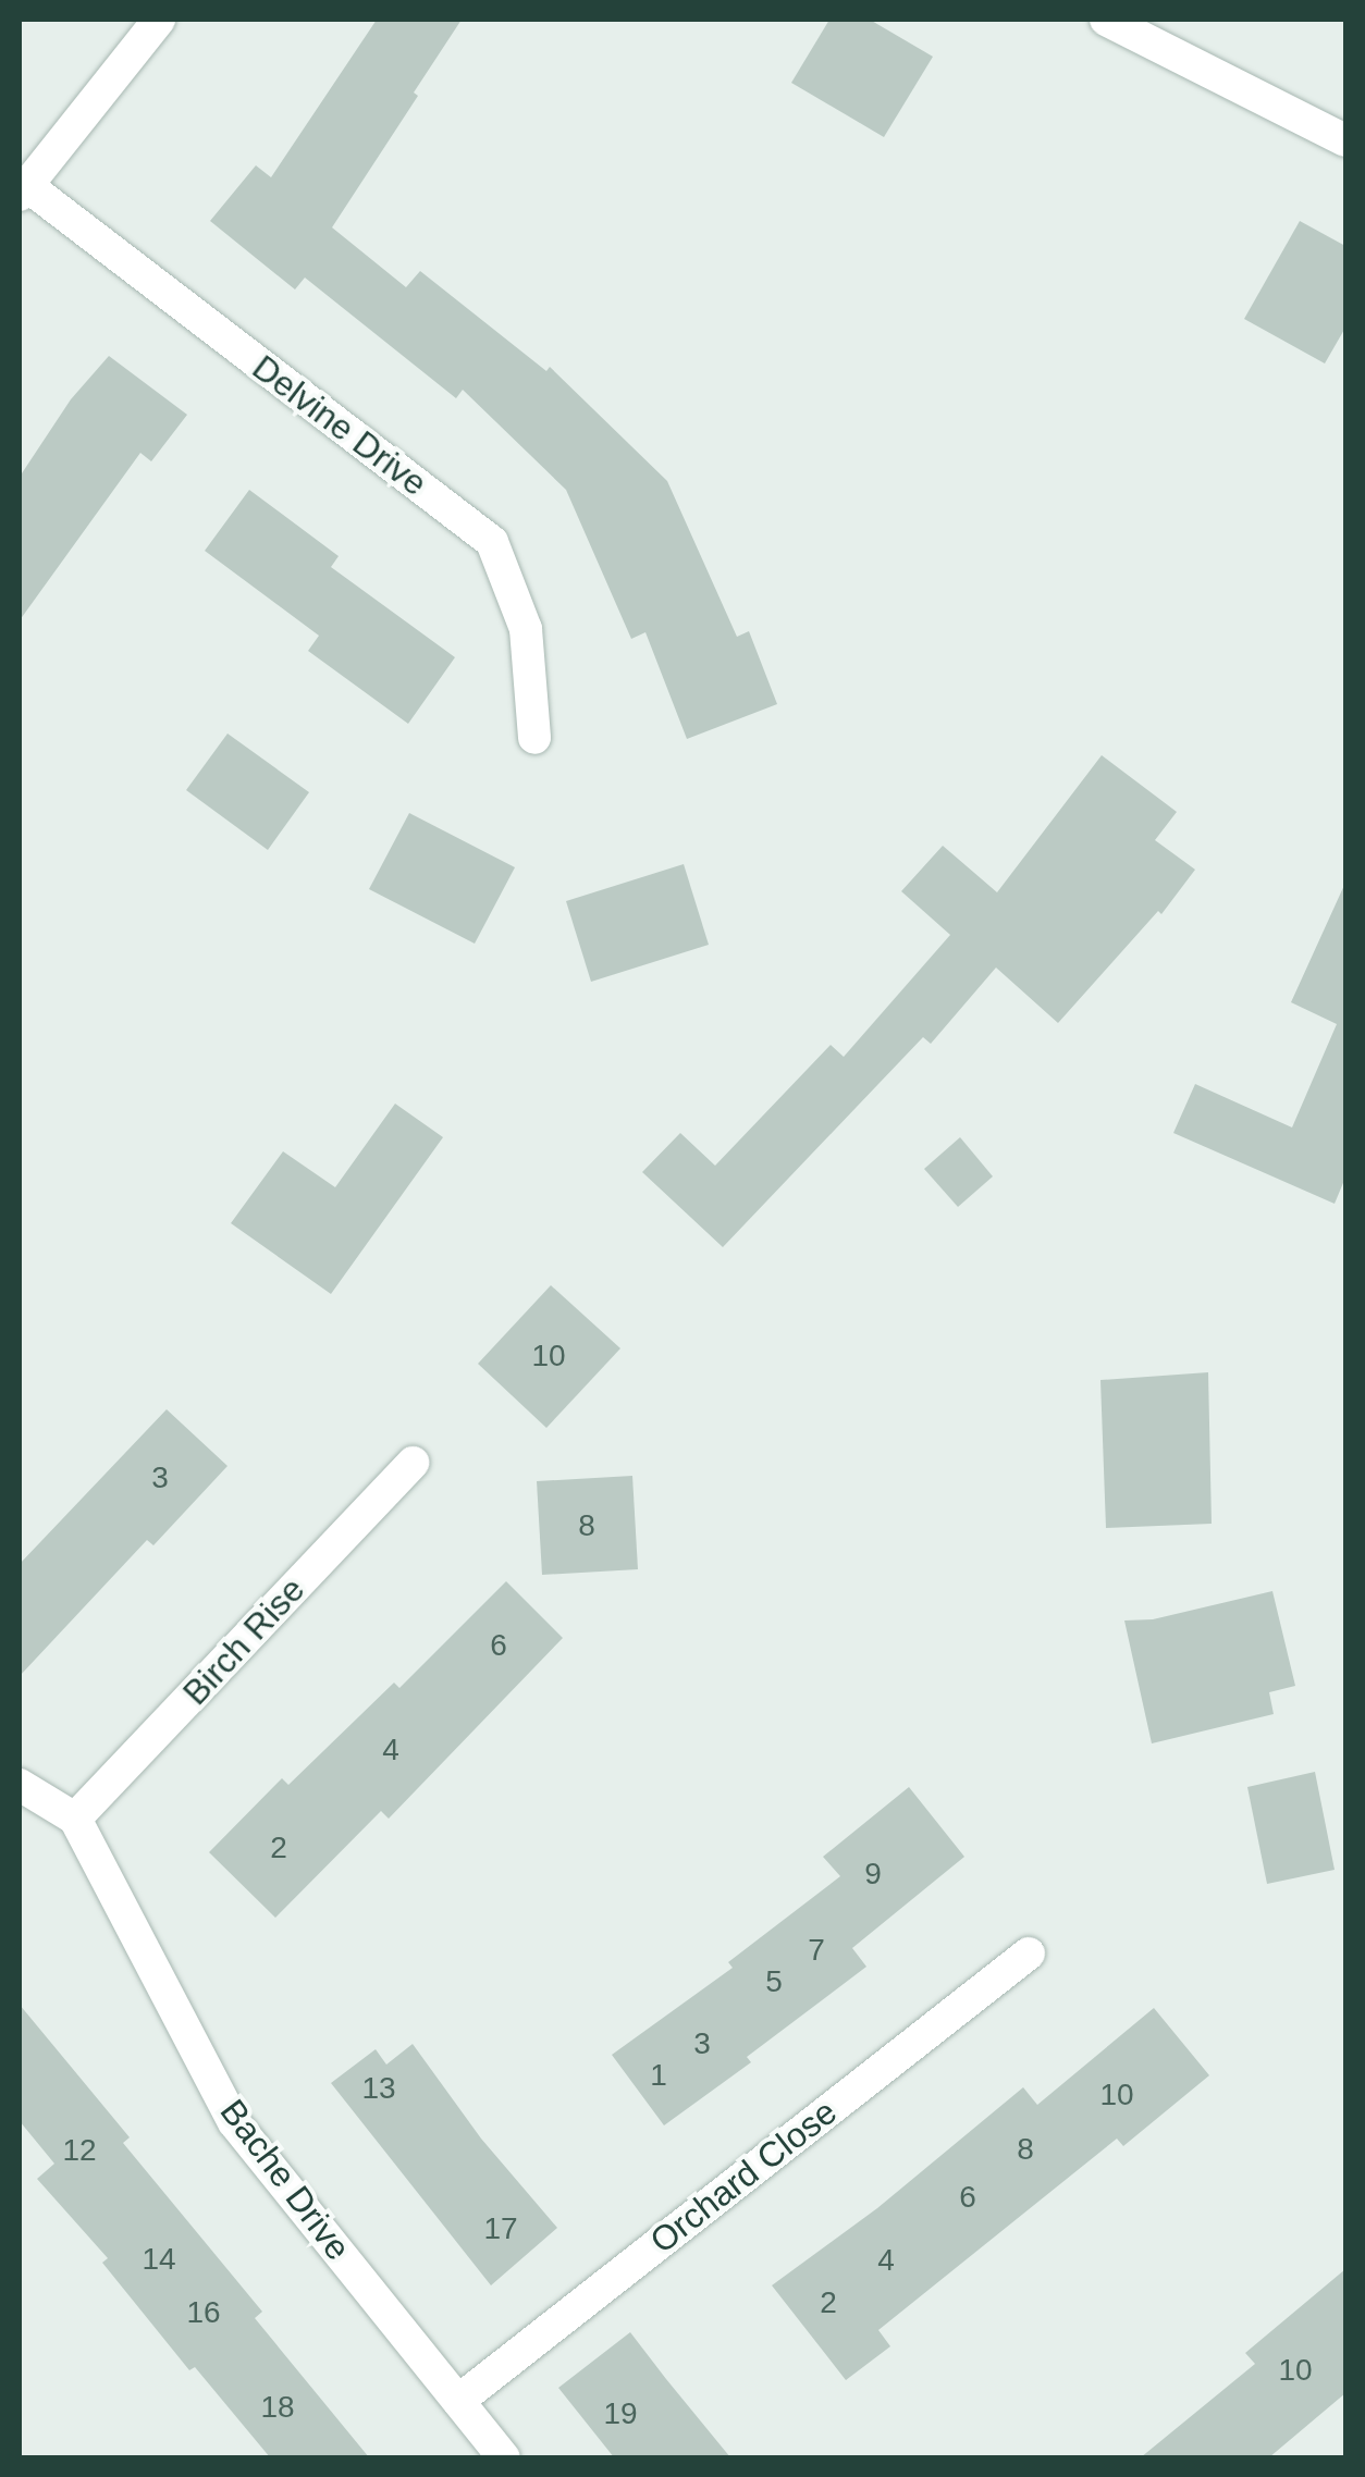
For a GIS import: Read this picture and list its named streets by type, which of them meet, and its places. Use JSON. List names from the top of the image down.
{
  "streets": {
    "street": [
      "Delvine Drive",
      "Birch Rise",
      "Orchard Close",
      "Bache Drive"
    ]
  },
  "crossings": [
    ["Birch Rise", "Bache Drive"],
    ["Orchard Close", "Bache Drive"]
  ],
  "house_numbers": [
    "10",
    "3",
    "8",
    "6",
    "4",
    "2",
    "9",
    "7",
    "5",
    "3",
    "1",
    "13",
    "10",
    "8",
    "12",
    "6",
    "17",
    "14",
    "4",
    "2",
    "16",
    "10",
    "18",
    "19"
  ]
}
